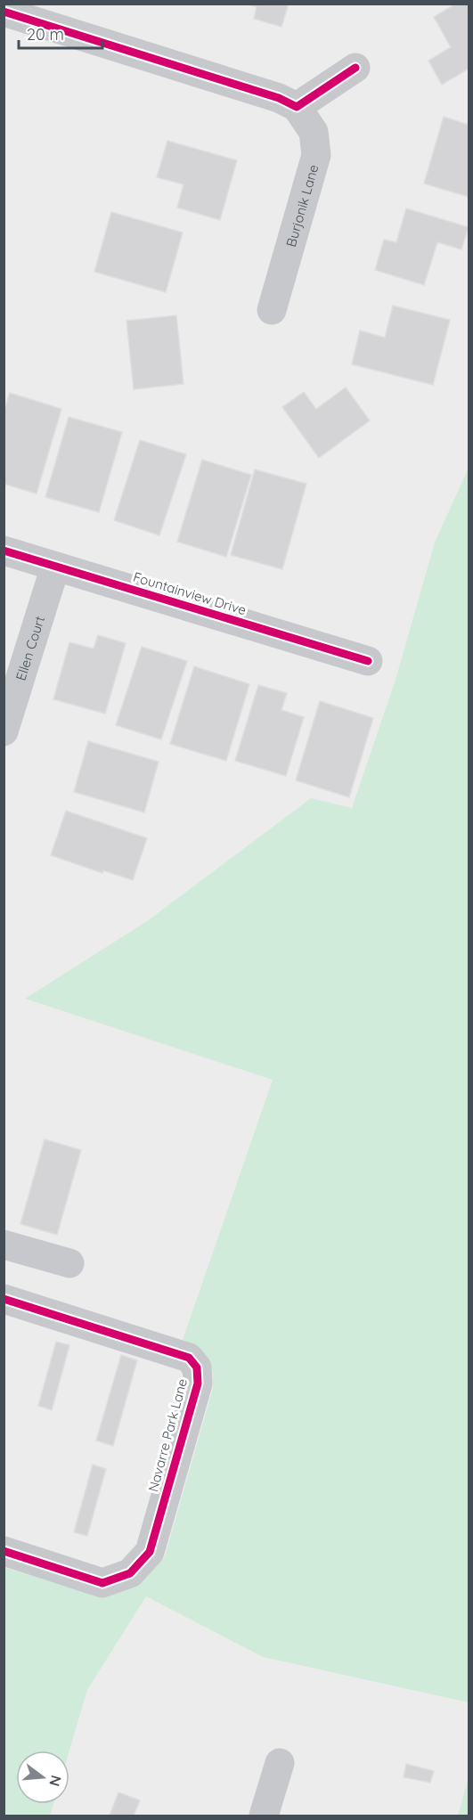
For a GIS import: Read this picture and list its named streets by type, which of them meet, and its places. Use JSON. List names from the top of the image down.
{
  "streets": {
    "street": [
      "Burjonik Lane",
      "Fountainview Drive",
      "Ellen Court",
      "Navarre Park Lane"
    ]
  },
  "crossings": [
    ["Fountainview Drive", "Ellen Court"]
  ],
  "scale_bar": "20 m",
  "north": "right"
}
